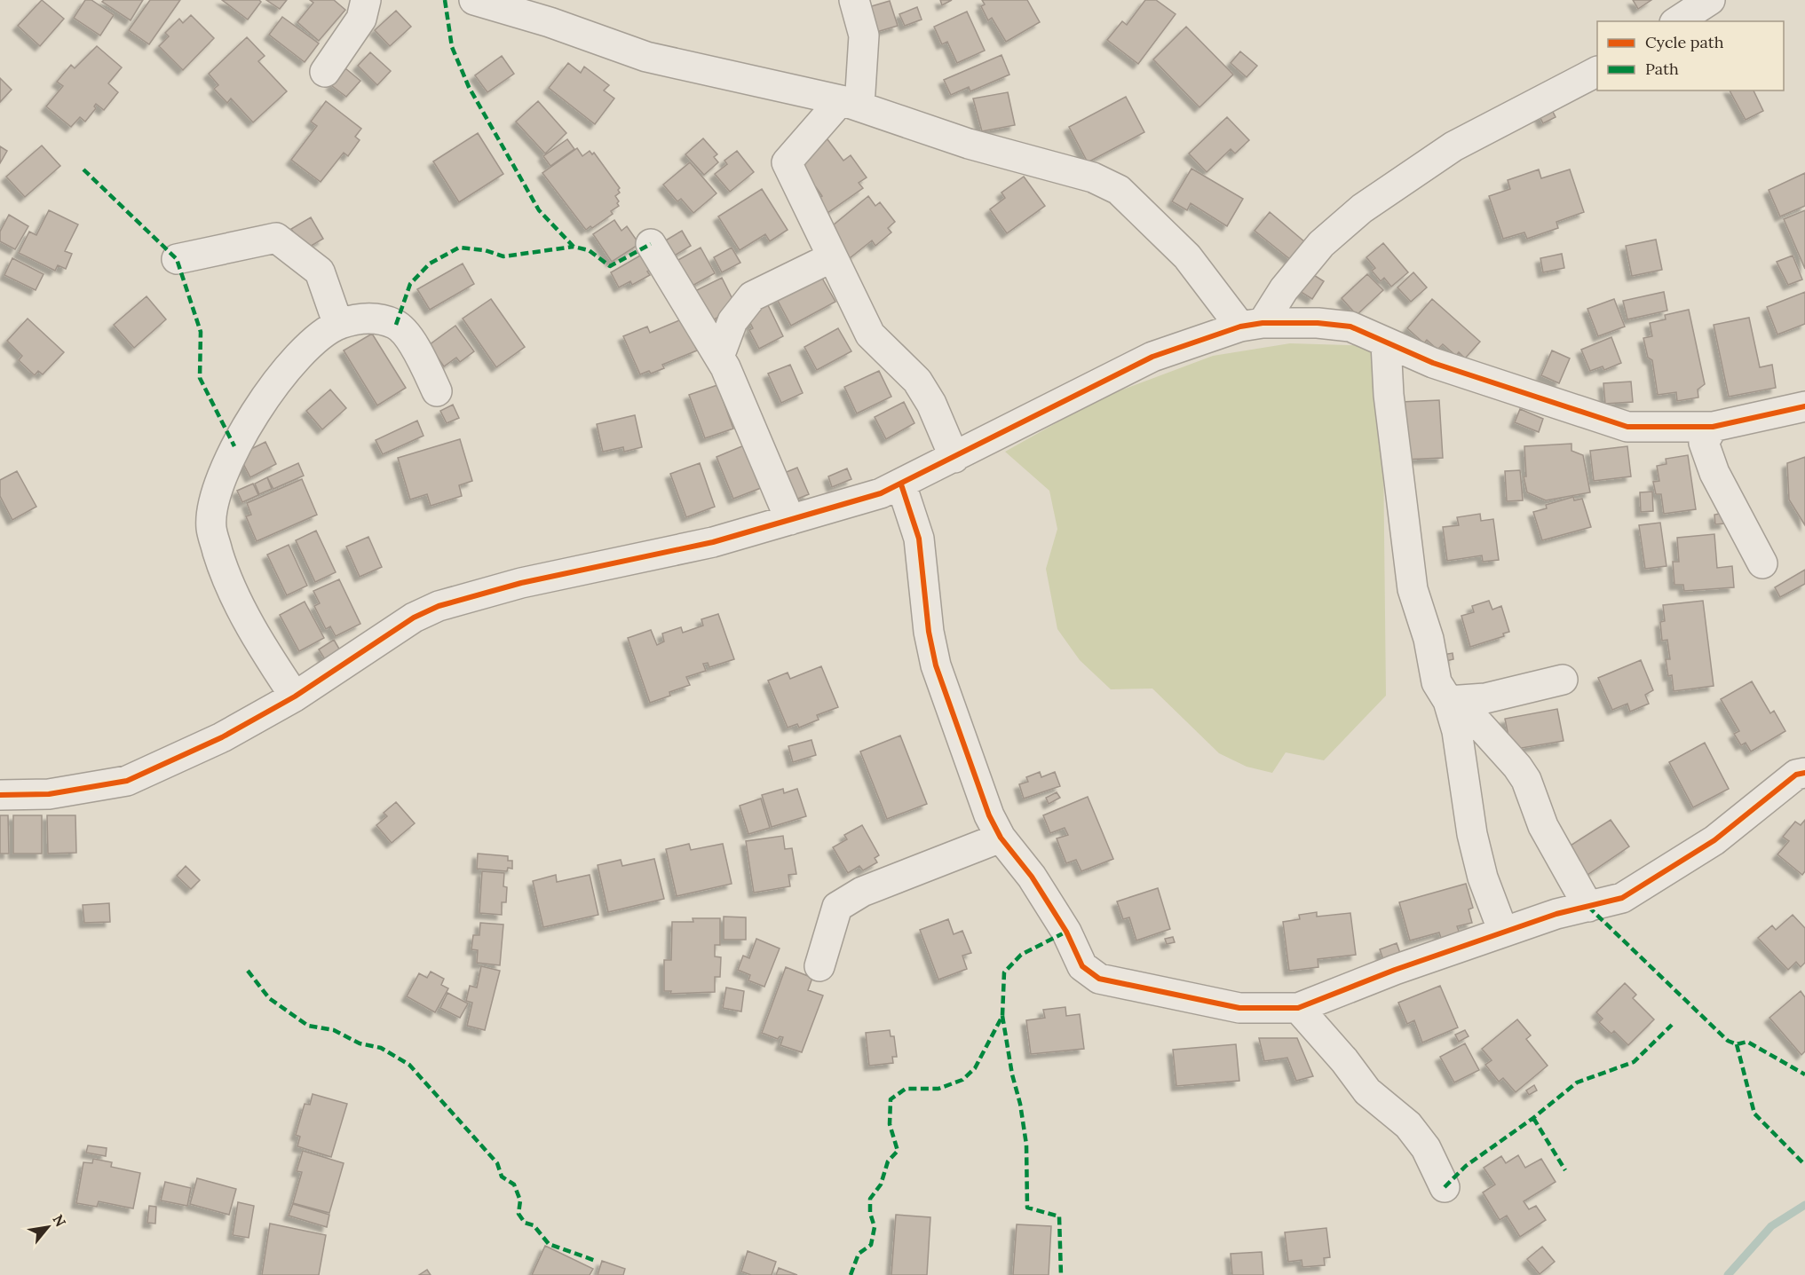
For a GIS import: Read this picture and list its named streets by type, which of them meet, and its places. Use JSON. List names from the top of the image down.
{
  "legend": ["Cycle path", "Path"],
  "north": "top right"
}
